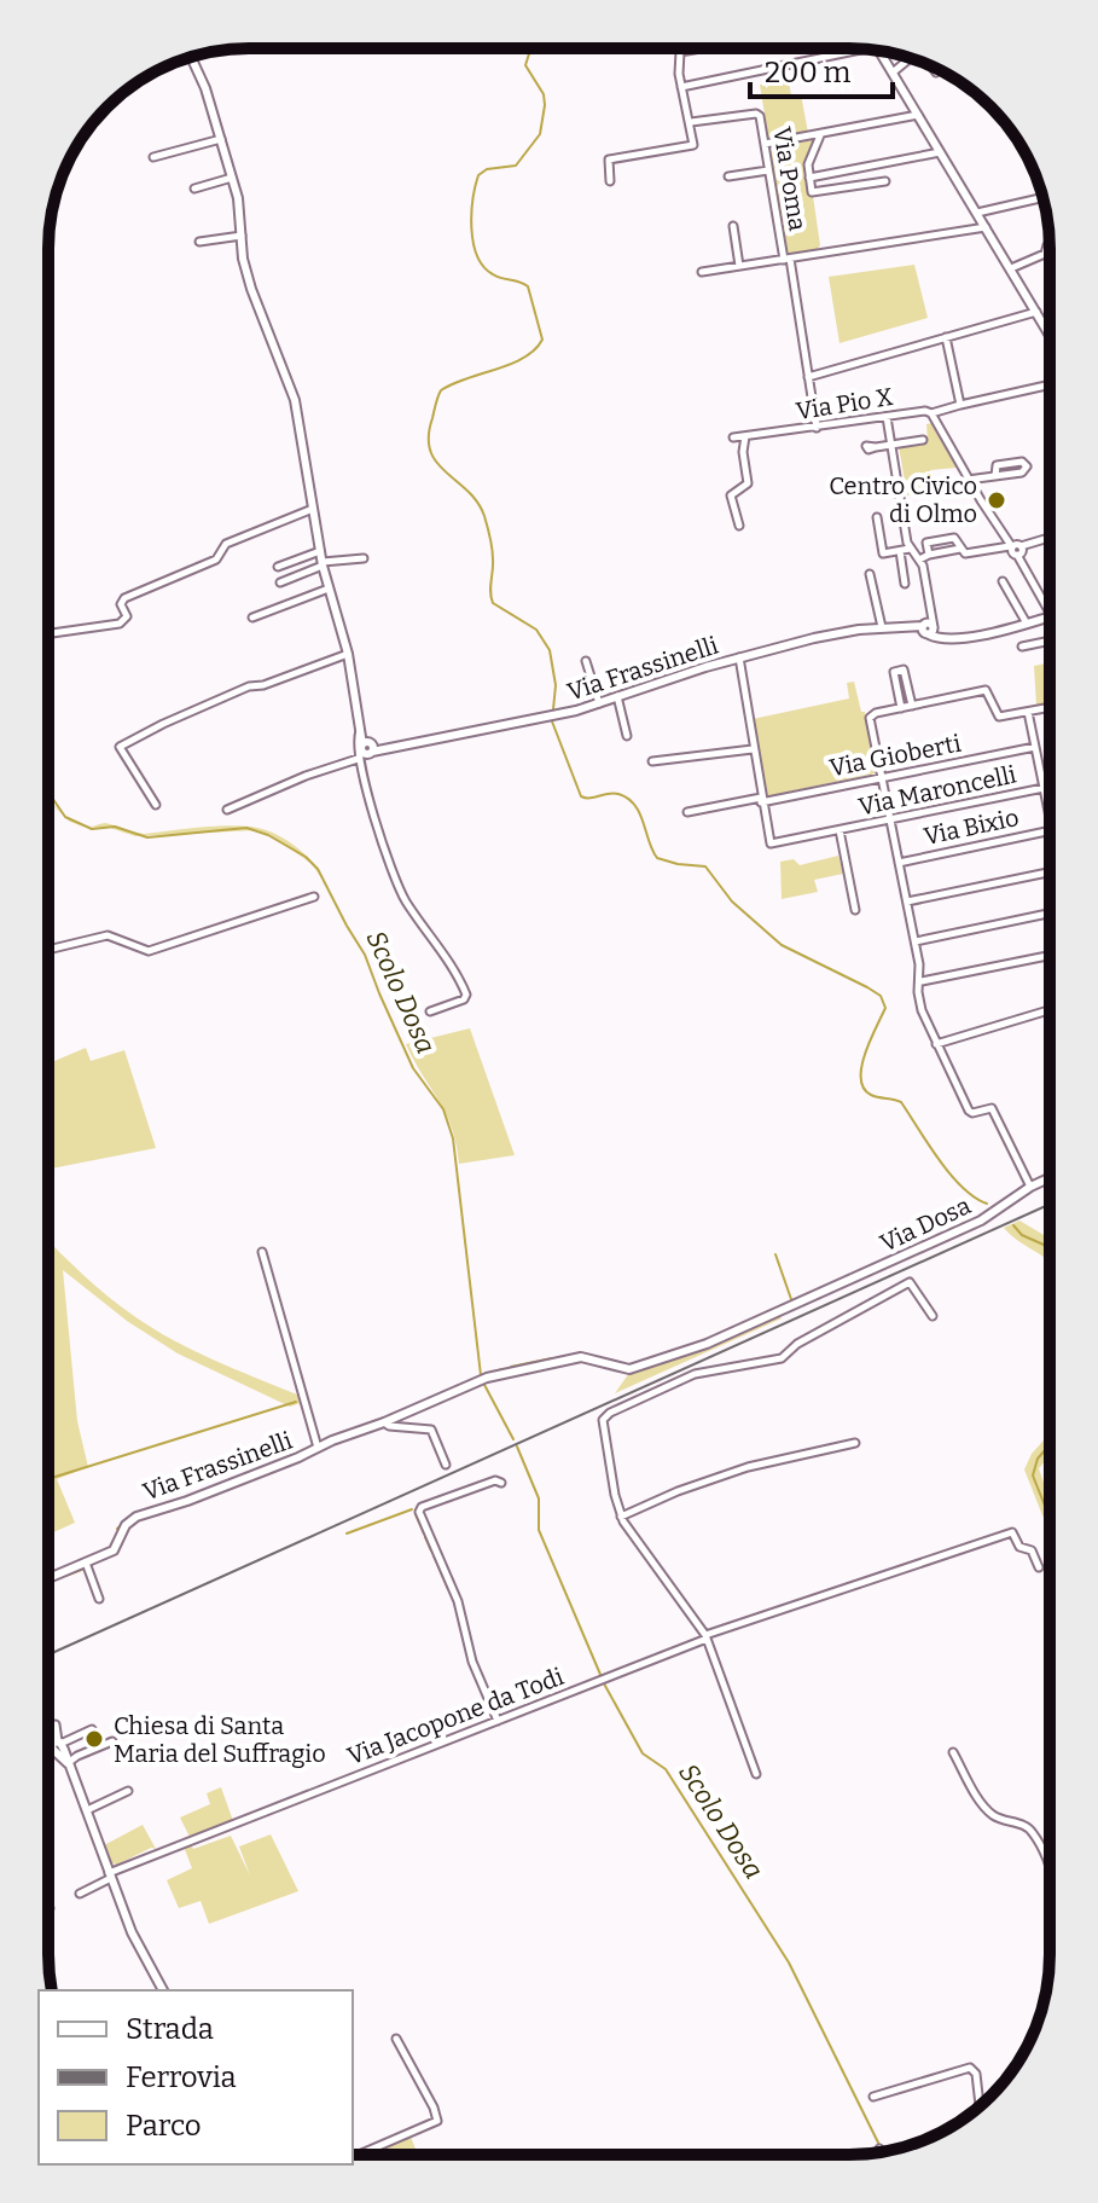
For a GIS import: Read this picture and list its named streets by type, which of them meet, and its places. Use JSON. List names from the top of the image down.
{
  "streets": {
    "street": [
      "Via Poma",
      "Via Pio X",
      "Via Frassinelli",
      "Via Gioberti",
      "Via Maroncelli",
      "Via Bixio",
      "Via Dosa",
      "Via Jacopone da Todi"
    ]
  },
  "crossings": [
    ["Via Poma", "Via Pio X"],
    ["Via Frassinelli", "Via Dosa"],
    ["Via Gioberti", "Via Maroncelli"]
  ],
  "water": ["Scolo Dosa"],
  "places": ["Centro Civico di Olmo", "Chiesa di Santa Maria del Suffragio"],
  "legend": ["Strada", "Ferrovia", "Parco"],
  "scale_bar": "200 m"
}
